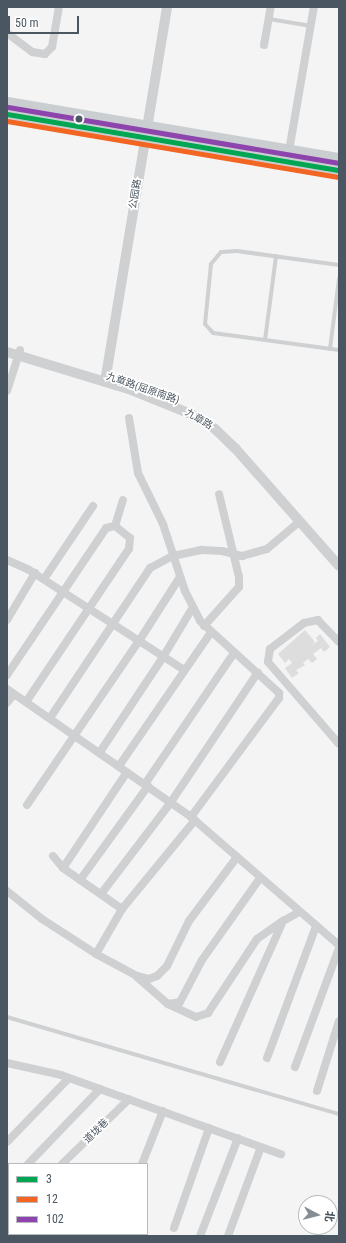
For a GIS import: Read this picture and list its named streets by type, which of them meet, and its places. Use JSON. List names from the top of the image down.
{
  "streets": {
    "street": [
      "公园路",
      "九章路(屈原南路)",
      "九章路",
      "道垅巷"
    ]
  },
  "crossings": [
    ["公园路", "九章路(屈原南路)"],
    ["公园路", "九章路"],
    ["九章路(屈原南路)", "九章路"]
  ],
  "lines": ["transit line 102", "transit line 3", "transit line 12"],
  "legend": ["3", "12", "102"],
  "scale_bar": "50 m",
  "north": "right"
}
